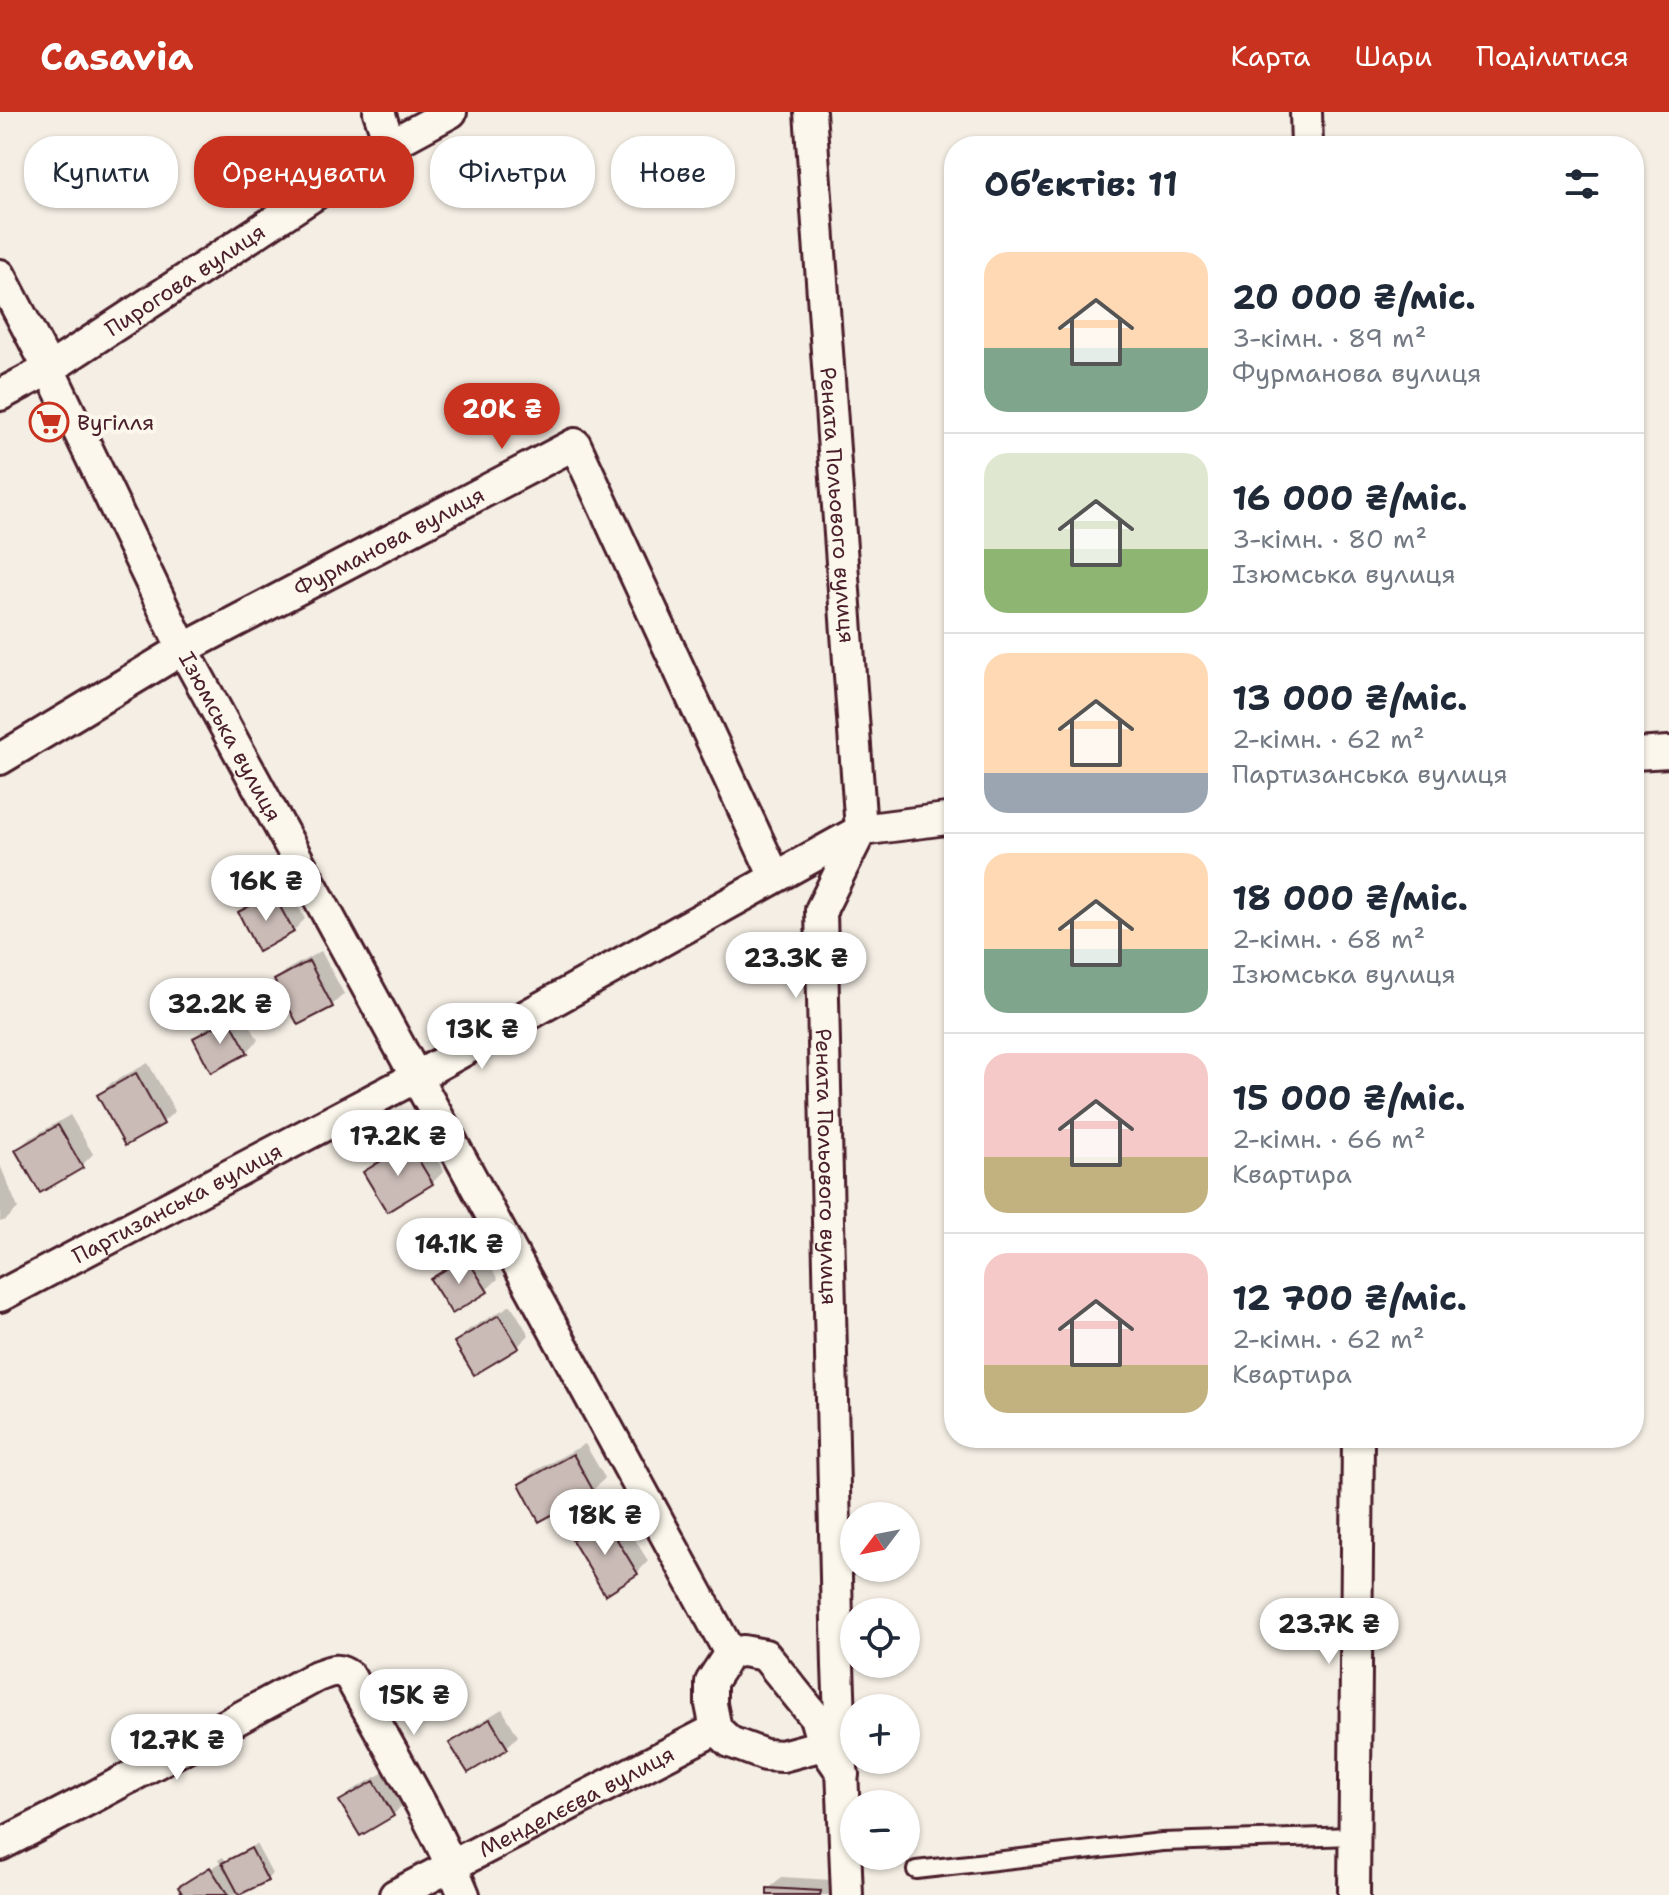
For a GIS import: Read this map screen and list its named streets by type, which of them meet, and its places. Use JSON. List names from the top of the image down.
{
  "streets": {
    "street": [
      "Пирогова вулиця",
      "Рената Польового вулиця",
      "Фурманова вулиця",
      "Ізюмська вулиця",
      "Партизанська вулиця",
      "Менделєєва вулиця"
    ]
  },
  "crossings": [
    ["Пирогова вулиця", "Ізюмська вулиця"],
    ["Рената Польового вулиця", "Партизанська вулиця"],
    ["Фурманова вулиця", "Ізюмська вулиця"],
    ["Фурманова вулиця", "Партизанська вулиця"],
    ["Ізюмська вулиця", "Партизанська вулиця"]
  ],
  "places": {
    "supermarket": ["Вугілля"]
  },
  "north": "bottom left",
  "page": {
    "header": "Casavia",
    "nav": ["Карта", "Шари", "Поділитися"],
    "chip": [
      "Купити",
      "Орендувати",
      "Фільтри",
      "Нове"
    ],
    "heading": "Об’єктів: 11",
    "list": [
      {
        "name": "20 000 ₴/міс.",
        "note": "3-кімн. · 89 m² · Фурманова вулиця"
      },
      {
        "name": "16 000 ₴/міс.",
        "note": "3-кімн. · 80 m² · Ізюмська вулиця"
      },
      {
        "name": "13 000 ₴/міс.",
        "note": "2-кімн. · 62 m² · Партизанська вулиця"
      },
      {
        "name": "18 000 ₴/міс.",
        "note": "2-кімн. · 68 m² · Ізюмська вулиця"
      },
      {
        "name": "15 000 ₴/міс.",
        "note": "2-кімн. · 66 m² · Квартира"
      },
      {
        "name": "12 700 ₴/міс.",
        "note": "2-кімн. · 62 m² · Квартира"
      }
    ],
    "price": [
      "20K ₴",
      "16K ₴",
      "23.3K ₴",
      "32.2K ₴",
      "13K ₴",
      "17.2K ₴",
      "14.1K ₴",
      "18K ₴",
      "23.7K ₴",
      "15K ₴",
      "12.7K ₴"
    ],
    "map_buttons": ["+", "−"]
  }
}
